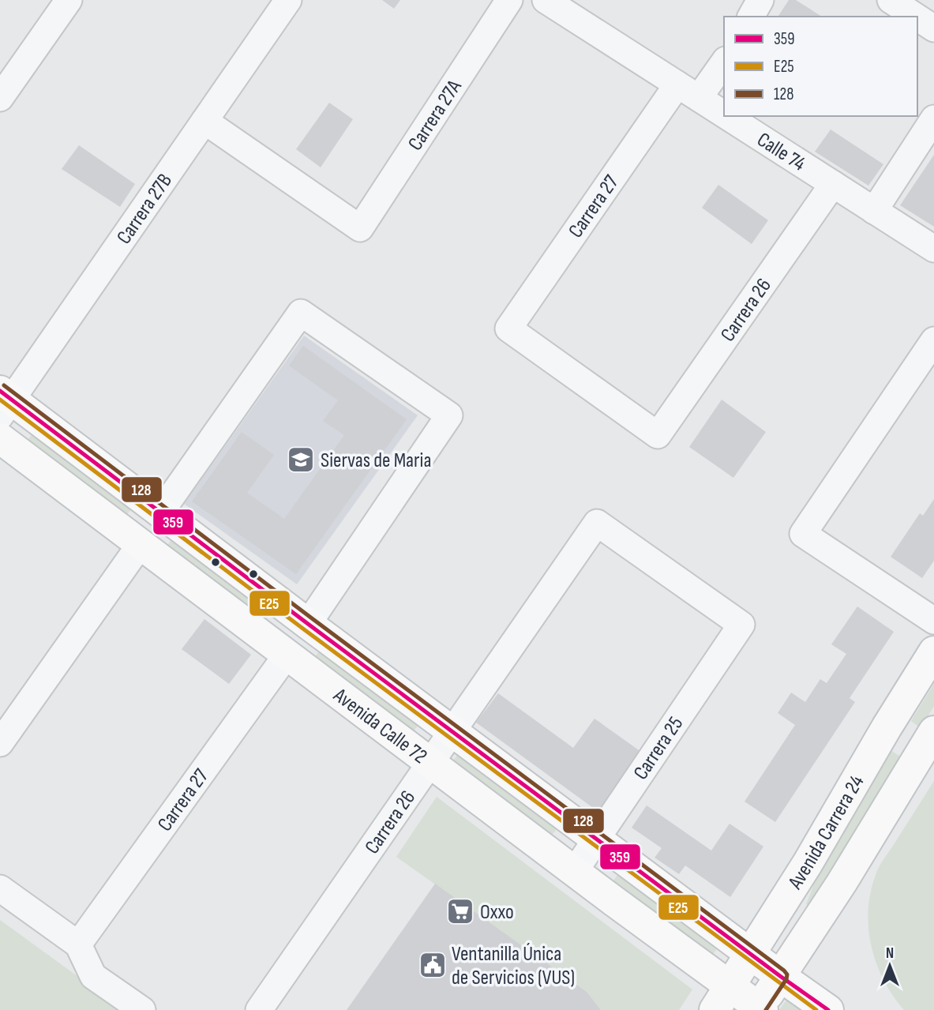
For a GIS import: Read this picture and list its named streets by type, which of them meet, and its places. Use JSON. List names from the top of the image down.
{
  "streets": {
    "main road": ["Avenida Calle 72", "Avenida Carrera 24"],
    "street": [
      "Carrera 27A",
      "Calle 74",
      "Carrera 27",
      "Carrera 27B",
      "Carrera 26",
      "Carrera 25"
    ]
  },
  "crossings": [
    ["Carrera 27A", "Carrera 27B"],
    ["Calle 74", "Carrera 27"],
    ["Calle 74", "Carrera 26"],
    ["Carrera 27", "Carrera 26"],
    ["Carrera 27", "Avenida Calle 72"],
    ["Carrera 27B", "Avenida Calle 72"],
    ["Carrera 26", "Avenida Calle 72"],
    ["Carrera 26", "Carrera 25"],
    ["Avenida Calle 72", "Carrera 25"],
    ["Avenida Calle 72", "Avenida Carrera 24"]
  ],
  "places": {
    "school or university": ["Siervas de Maria"],
    "supermarket": ["Oxxo"],
    "public building": ["Ventanilla Única de Servicios (VUS)"]
  },
  "lines": ["transit line 128", "transit line 359", "transit line E25"],
  "legend": ["359", "E25", "128"],
  "north": "top"
}
